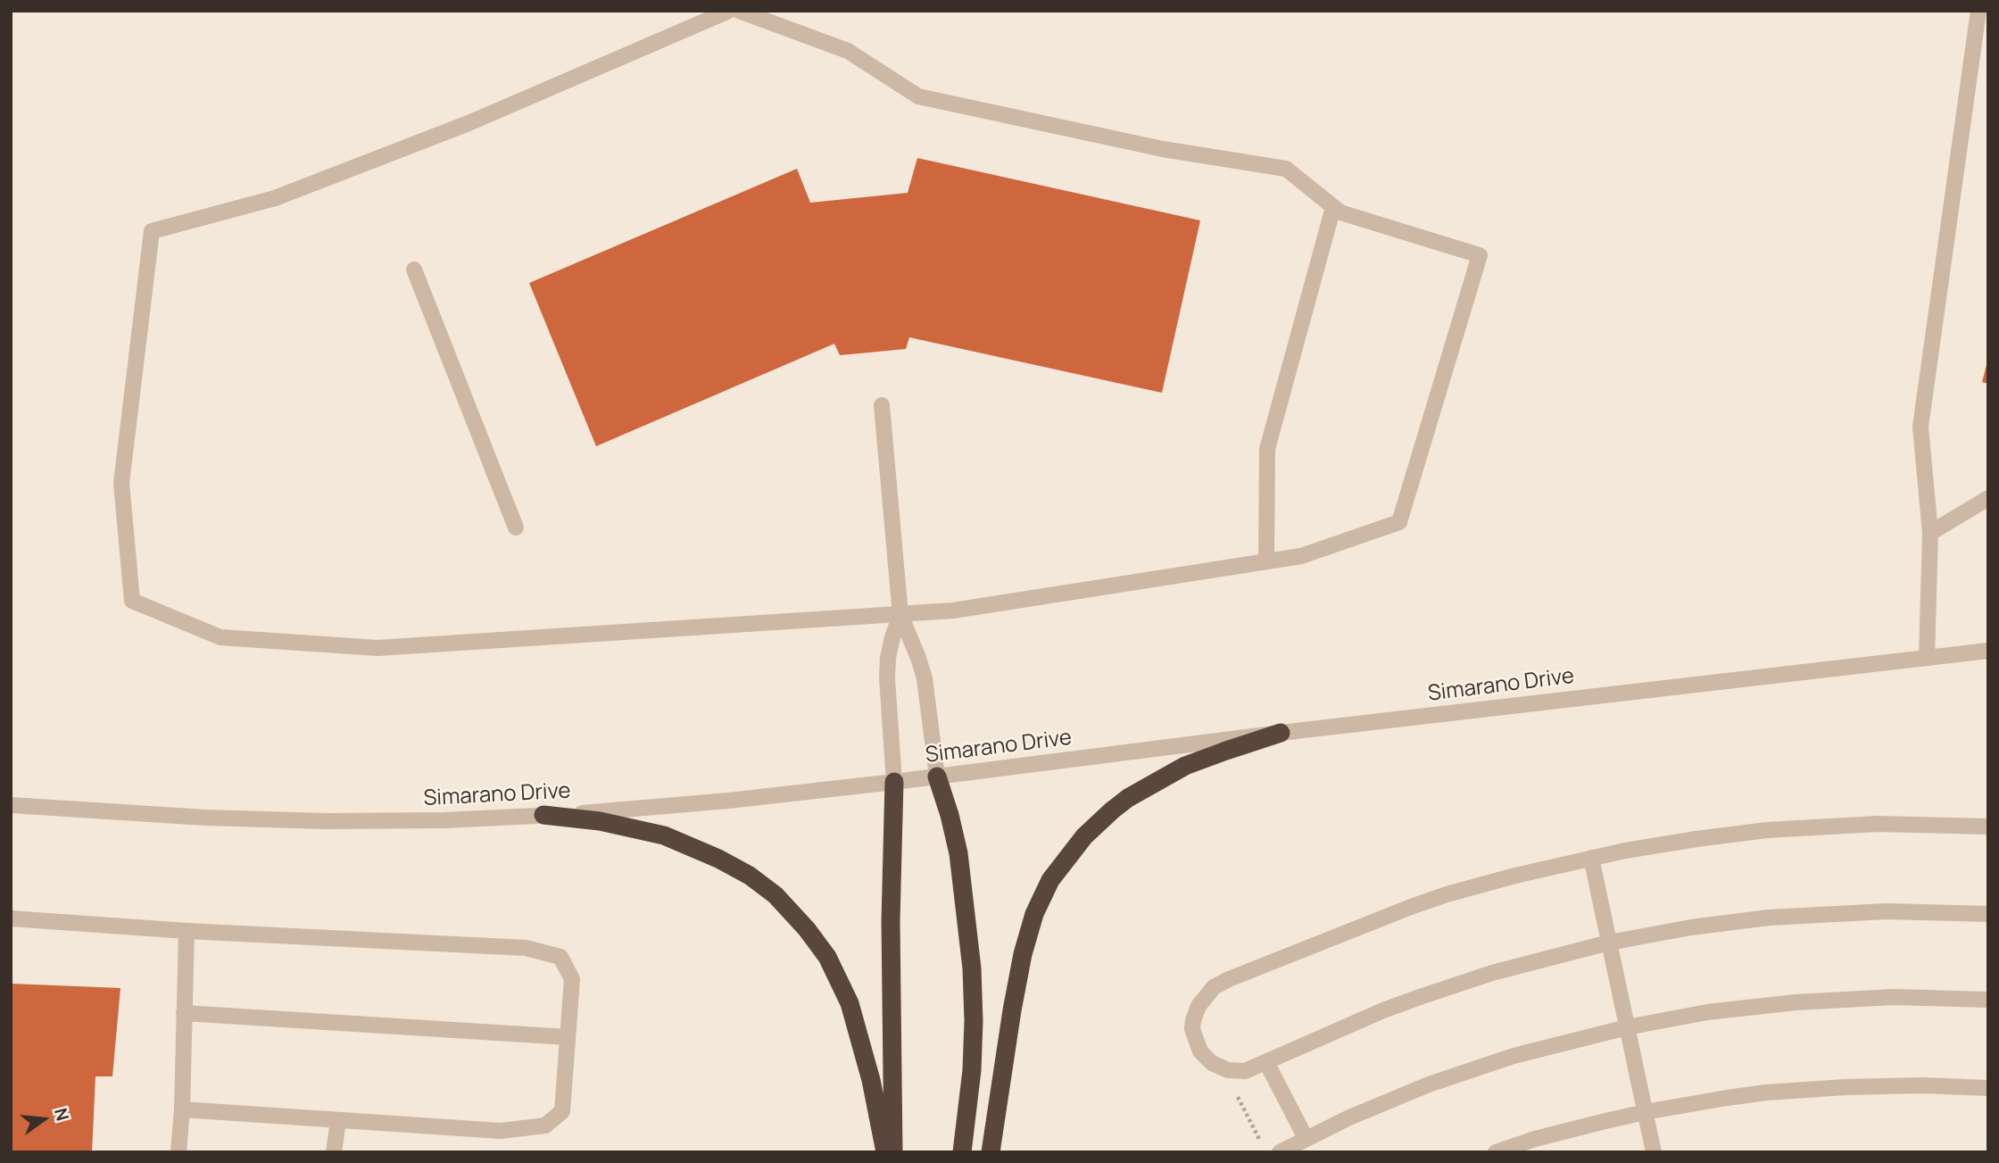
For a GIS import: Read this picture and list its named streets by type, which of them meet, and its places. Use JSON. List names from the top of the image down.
{
  "streets": {
    "street": ["Simarano Drive"]
  },
  "north": "right"
}
